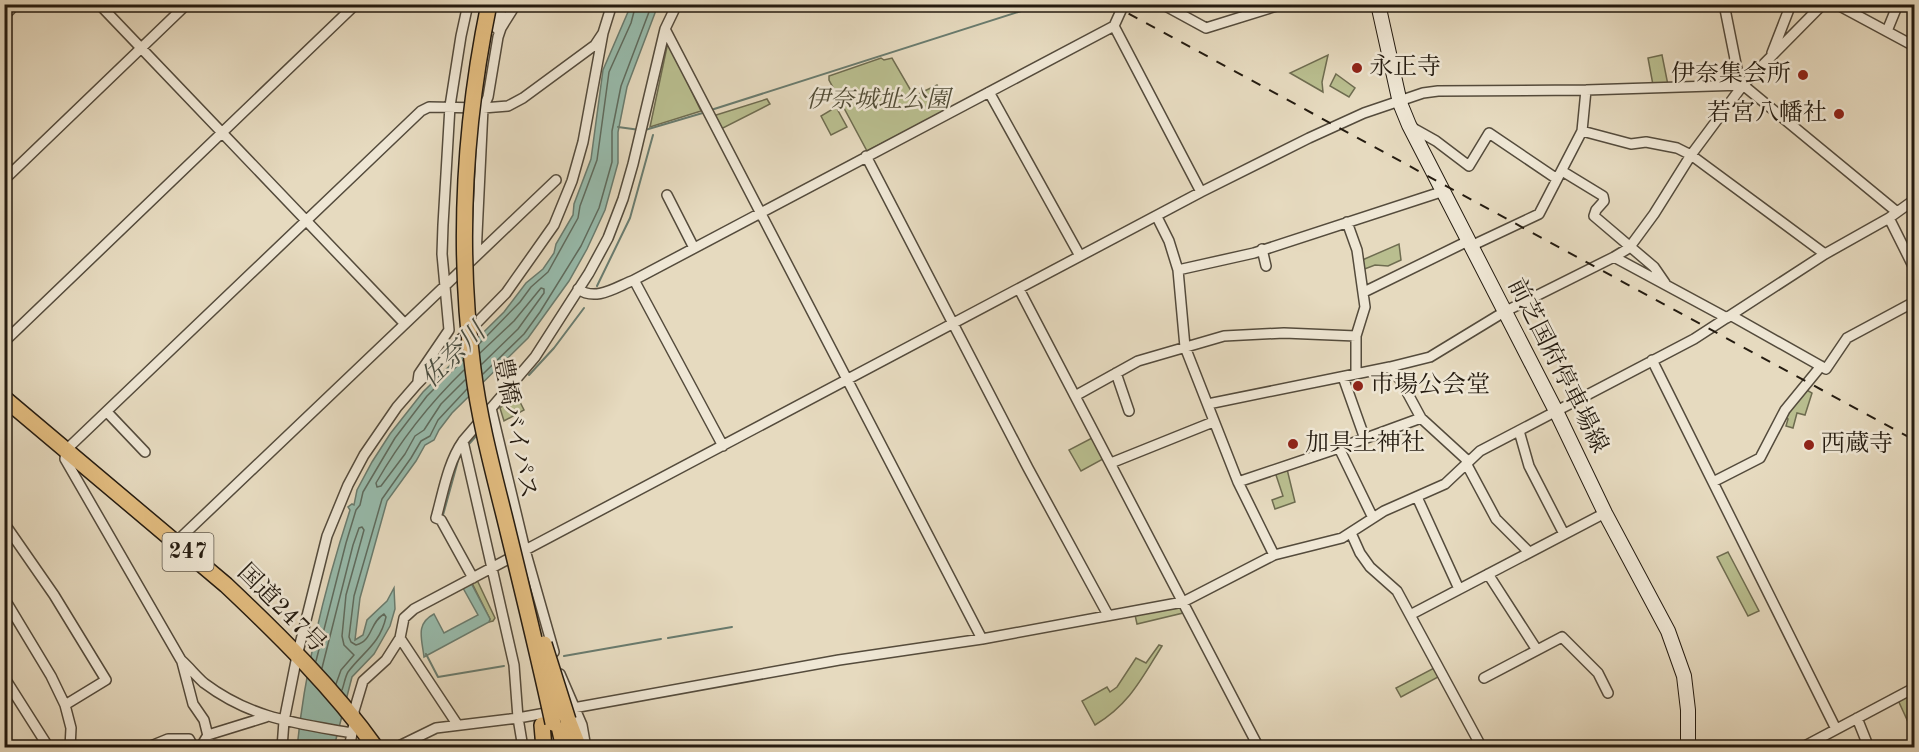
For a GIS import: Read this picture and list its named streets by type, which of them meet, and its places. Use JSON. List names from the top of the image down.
{
  "streets": {
    "highway": ["豊橋バイパス", "247", "国道247号"],
    "main road": ["前芝国府停車場線"]
  },
  "water": ["佐奈川"],
  "parks": ["伊奈城址公園"],
  "places": [
    "永正寺",
    "伊奈集会所",
    "若宮八幡社",
    "市場公会堂",
    "加具土神社",
    "西蔵寺"
  ]
}
